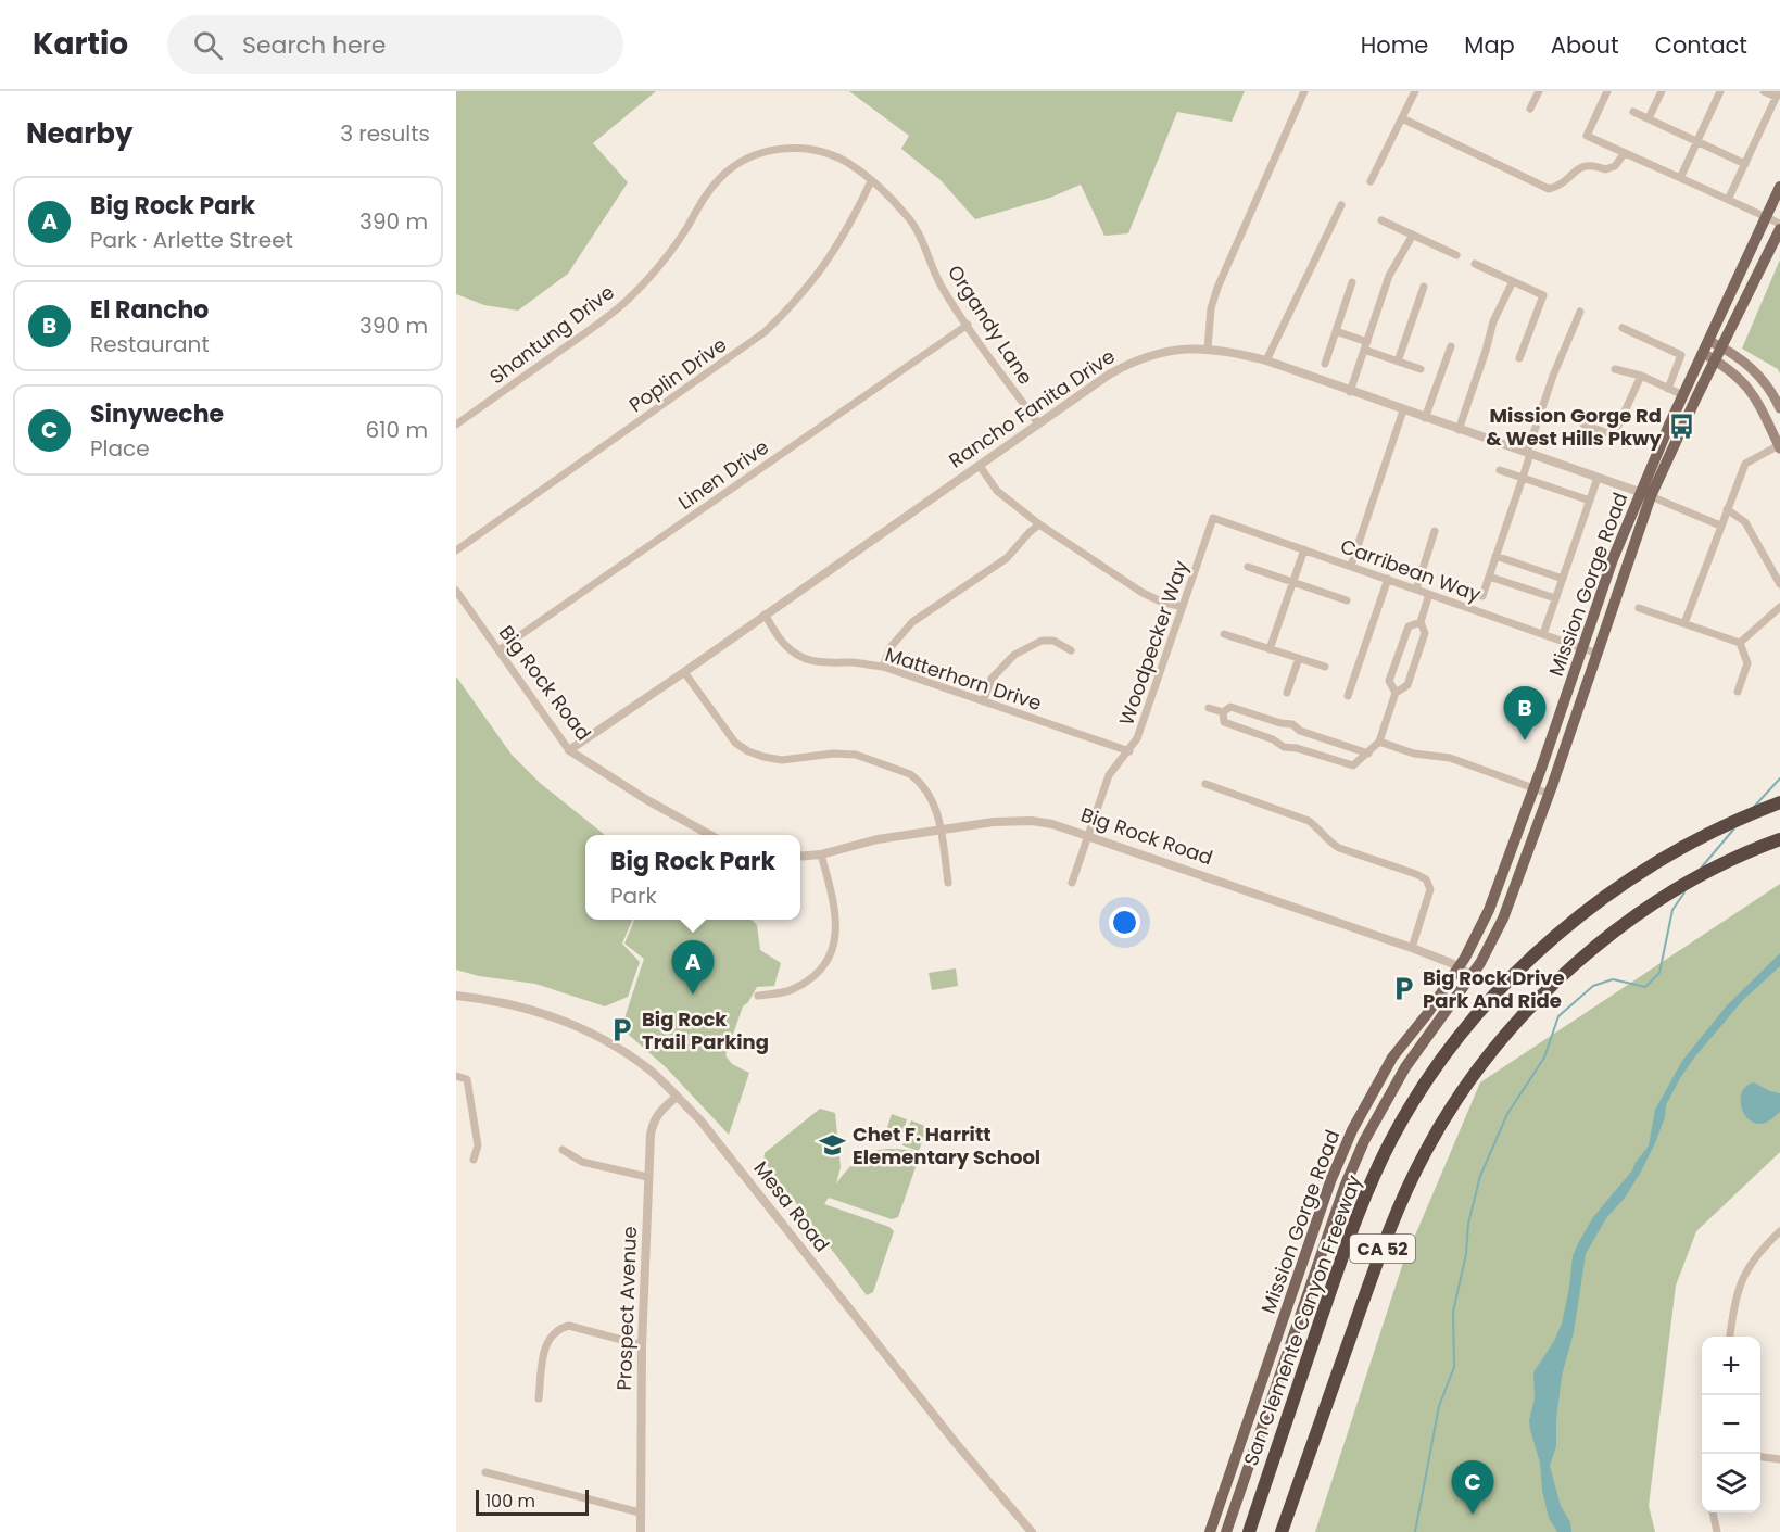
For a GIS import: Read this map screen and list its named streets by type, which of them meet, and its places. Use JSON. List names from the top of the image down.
{
  "streets": {
    "highway": ["CA 52", "San Clemente Canyon Freeway"],
    "main road": ["Mission Gorge Road"],
    "street": [
      "Organdy Lane",
      "Shantung Drive",
      "Poplin Drive",
      "Rancho Fanita Drive",
      "Linen Drive",
      "Carribean Way",
      "Woodpecker Way",
      "Matterhorn Drive",
      "Big Rock Road",
      "Mesa Road",
      "Prospect Avenue"
    ]
  },
  "crossings": [
    ["Organdy Lane", "Shantung Drive"],
    ["Organdy Lane", "Poplin Drive"],
    ["Organdy Lane", "Rancho Fanita Drive"],
    ["Organdy Lane", "Linen Drive"],
    ["Shantung Drive", "Poplin Drive"],
    ["Rancho Fanita Drive", "Mission Gorge Road"],
    ["Rancho Fanita Drive", "Matterhorn Drive"],
    ["Rancho Fanita Drive", "Big Rock Road"],
    ["Linen Drive", "Big Rock Road"],
    ["Carribean Way", "Mission Gorge Road"],
    ["Carribean Way", "Woodpecker Way"],
    ["Mission Gorge Road", "Big Rock Road"],
    ["Woodpecker Way", "Matterhorn Drive"],
    ["Woodpecker Way", "Big Rock Road"],
    ["Mesa Road", "Prospect Avenue"]
  ],
  "places": {
    "bus stop": ["Mission Gorge Rd & West Hills Pkwy"],
    "parking": ["Big Rock Drive Park And Ride", "Big Rock Trail Parking"],
    "school or university": ["Chet F. Harritt Elementary School"]
  },
  "scale_bar": "100 m",
  "page": {
    "header": "Kartio",
    "search": "Search here",
    "nav": [
      "Home",
      "Map",
      "About",
      "Contact"
    ],
    "heading": ["Nearby", "3 results"],
    "list": [
      {
        "mark": "A",
        "name": "Big Rock Park",
        "note": "Park · Arlette Street",
        "value": "390 m"
      },
      {
        "mark": "B",
        "name": "El Rancho",
        "note": "Restaurant",
        "value": "390 m"
      },
      {
        "mark": "C",
        "name": "Sinyweche",
        "note": "Place",
        "value": "610 m"
      }
    ],
    "pins": ["B", "A", "C"],
    "popup": ["Big Rock Park", "Park"],
    "map_buttons": ["+", "−"],
    "scale": "100 m"
  }
}
